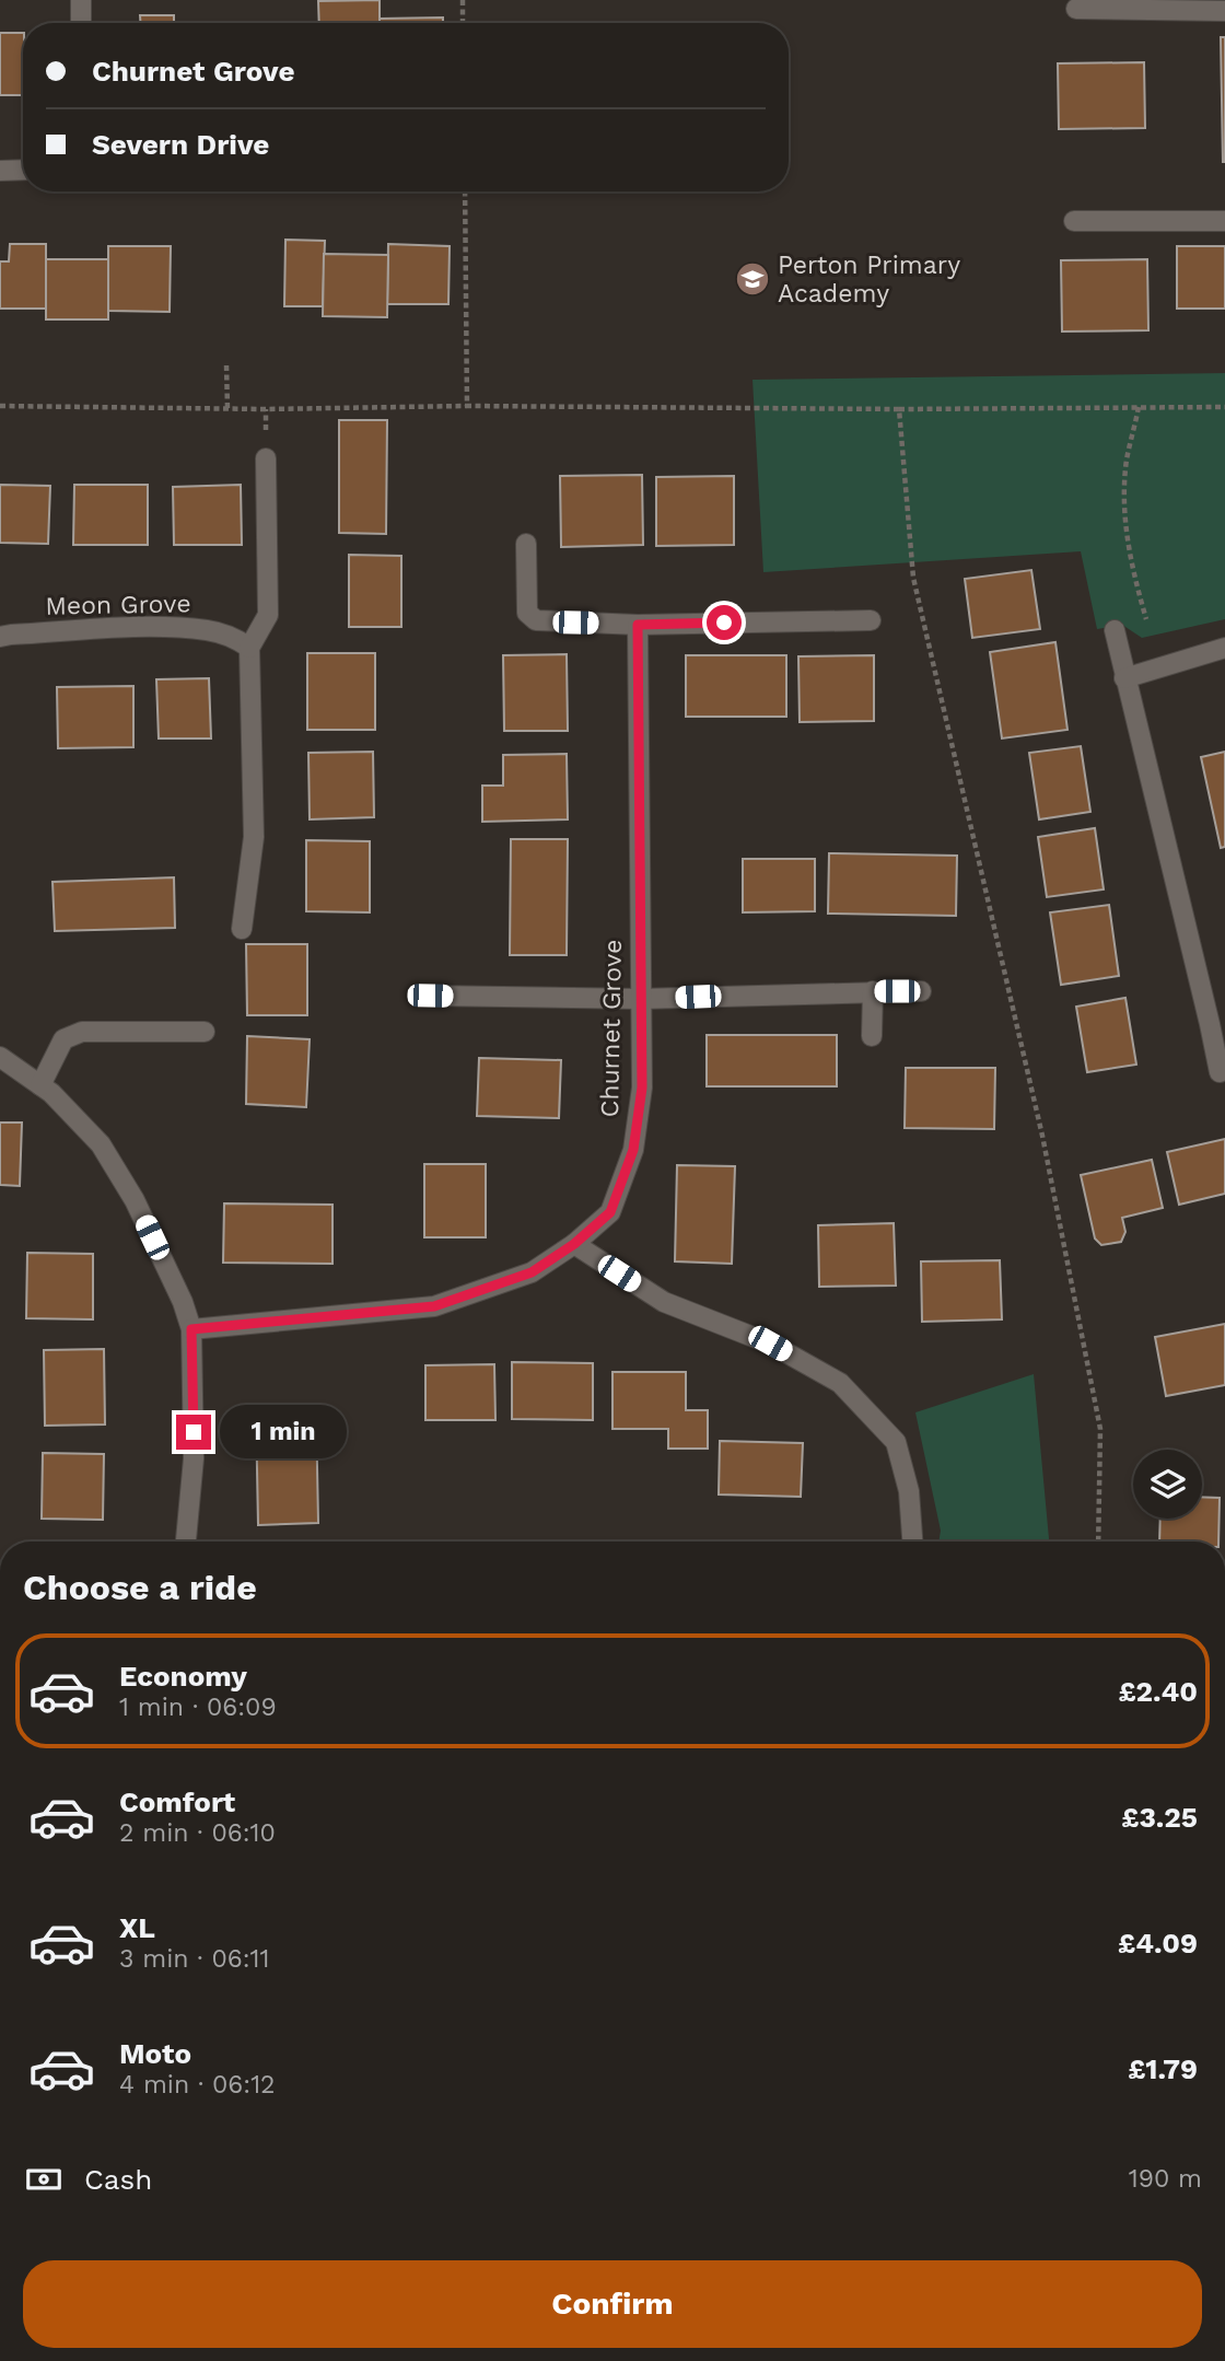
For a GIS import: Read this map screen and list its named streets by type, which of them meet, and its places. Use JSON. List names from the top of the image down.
{
  "streets": {
    "street": ["Meon Grove", "Churnet Grove"]
  },
  "places": {
    "school or university": ["Perton Primary Academy"]
  },
  "page": {
    "banner": ["Churnet Grove", "Severn Drive"],
    "bubble": "1 min",
    "heading": "Choose a ride",
    "list": [
      {
        "name": "Economy",
        "note": "1 min · 06:09",
        "value": "£2.40"
      },
      {
        "name": "Comfort",
        "note": "2 min · 06:10",
        "value": "£3.25"
      },
      {
        "name": "XL",
        "note": "3 min · 06:11",
        "value": "£4.09"
      },
      {
        "name": "Moto",
        "note": "4 min · 06:12",
        "value": "£1.79"
      }
    ],
    "pay": ["Cash", "190 m"],
    "buttons": "Confirm"
  }
}
